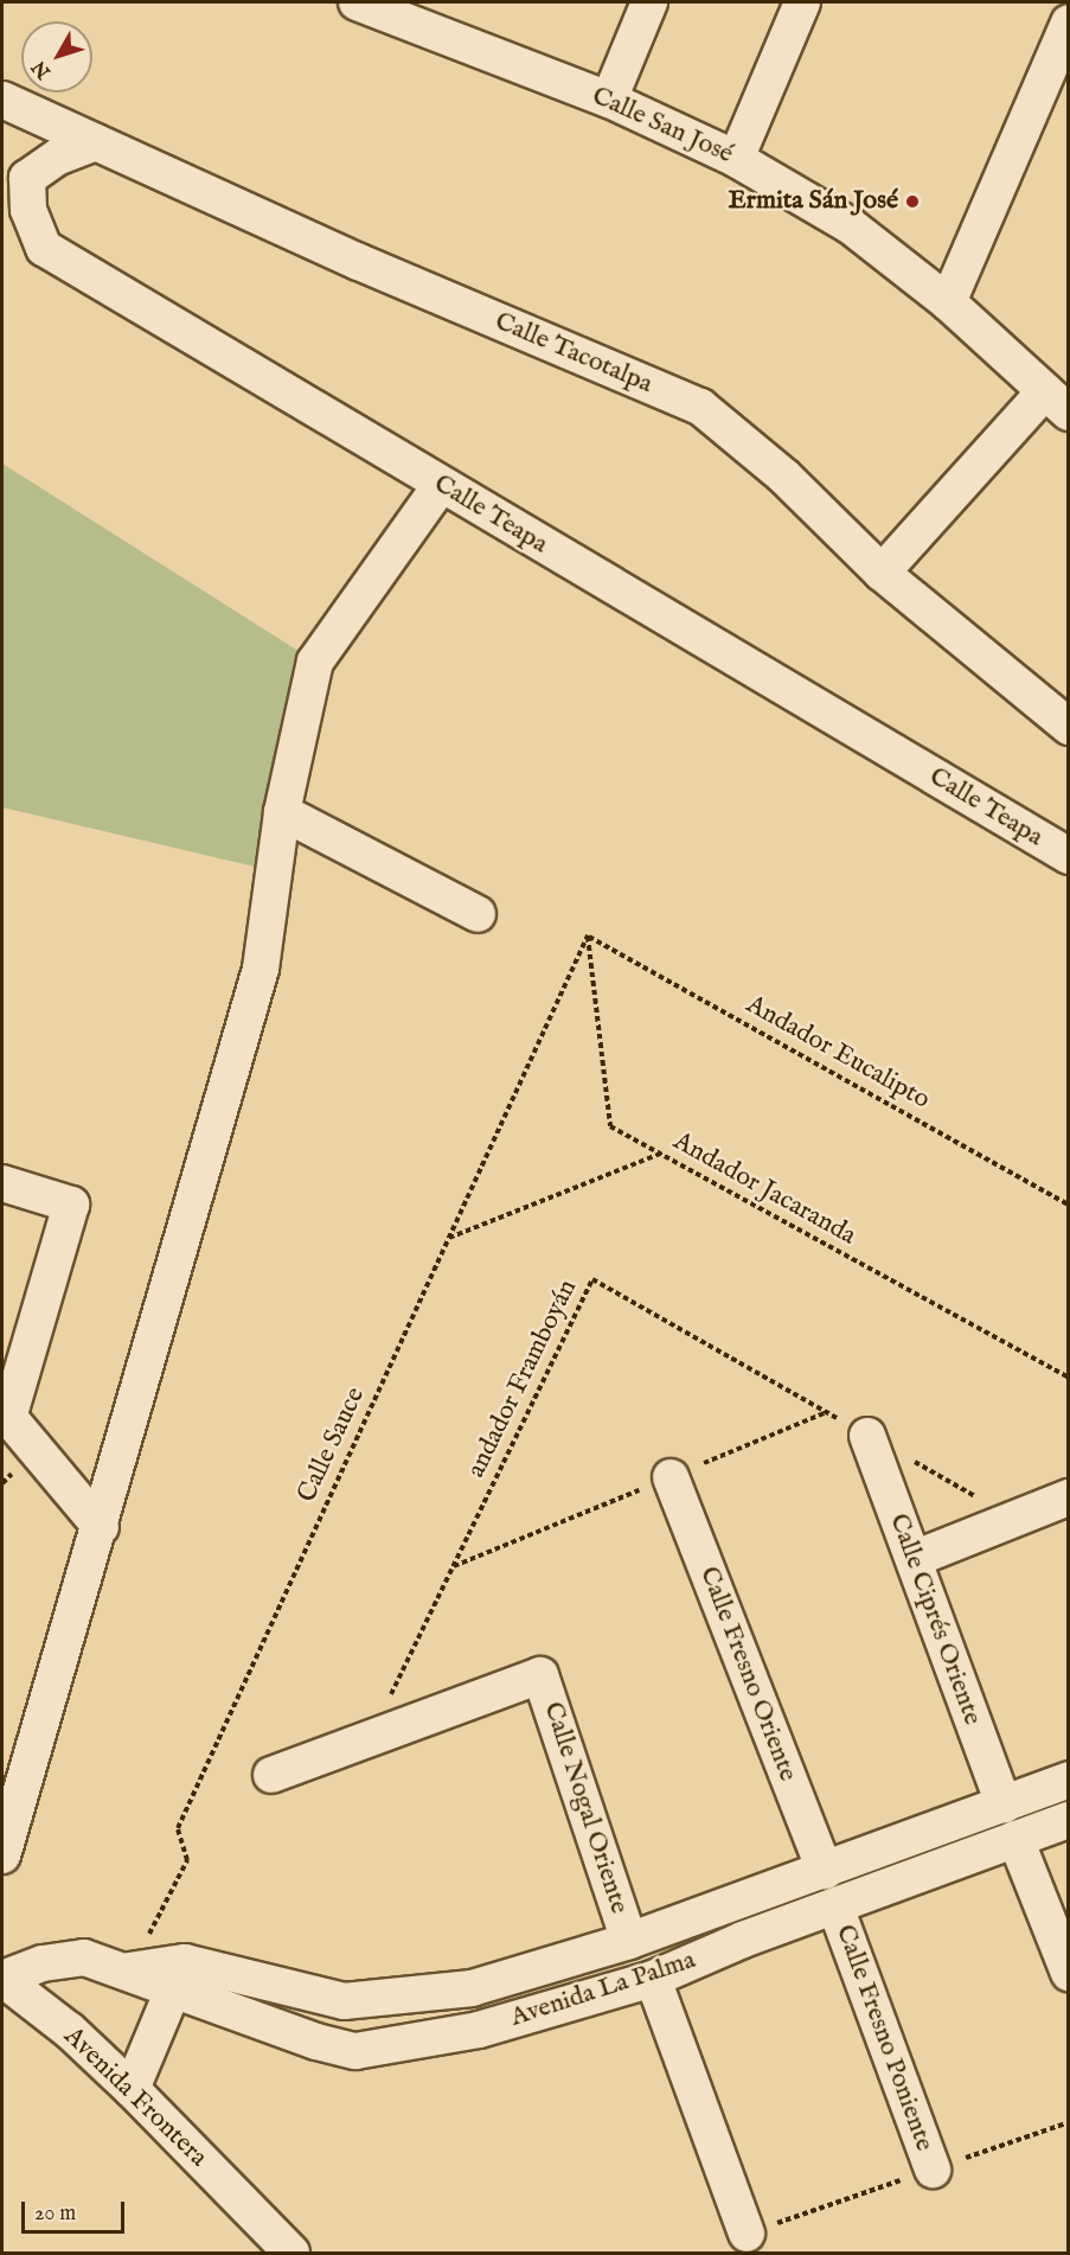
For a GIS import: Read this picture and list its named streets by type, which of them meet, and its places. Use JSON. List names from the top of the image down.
{
  "streets": {
    "street": [
      "Calle San José",
      "Calle Tacotalpa",
      "Calle Teapa",
      "Calle Ciprés Oriente",
      "Calle Fresno Oriente",
      "Calle Nogal Oriente",
      "Avenida La Palma",
      "Calle Fresno Poniente",
      "Avenida Frontera"
    ],
    "path": [
      "Andador Eucalipto",
      "Andador Jacaranda",
      "andador Framboyán",
      "Calle Sauce"
    ]
  },
  "crossings": [
    ["Calle Tacotalpa", "Calle Teapa"],
    ["Andador Eucalipto", "Andador Jacaranda"],
    ["Andador Eucalipto", "Calle Sauce"],
    ["Andador Jacaranda", "Calle Sauce"],
    ["andador Framboyán", "Calle Ciprés Oriente"],
    ["andador Framboyán", "Calle Nogal Oriente"],
    ["Calle Sauce", "Avenida La Palma"],
    ["Calle Ciprés Oriente", "Avenida La Palma"],
    ["Calle Fresno Oriente", "Avenida La Palma"],
    ["Calle Nogal Oriente", "Avenida La Palma"],
    ["Avenida La Palma", "Calle Fresno Poniente"],
    ["Avenida La Palma", "Avenida Frontera"]
  ],
  "places": ["Ermita Sán José"],
  "scale_bar": "20 m",
  "north": "bottom left"
}
